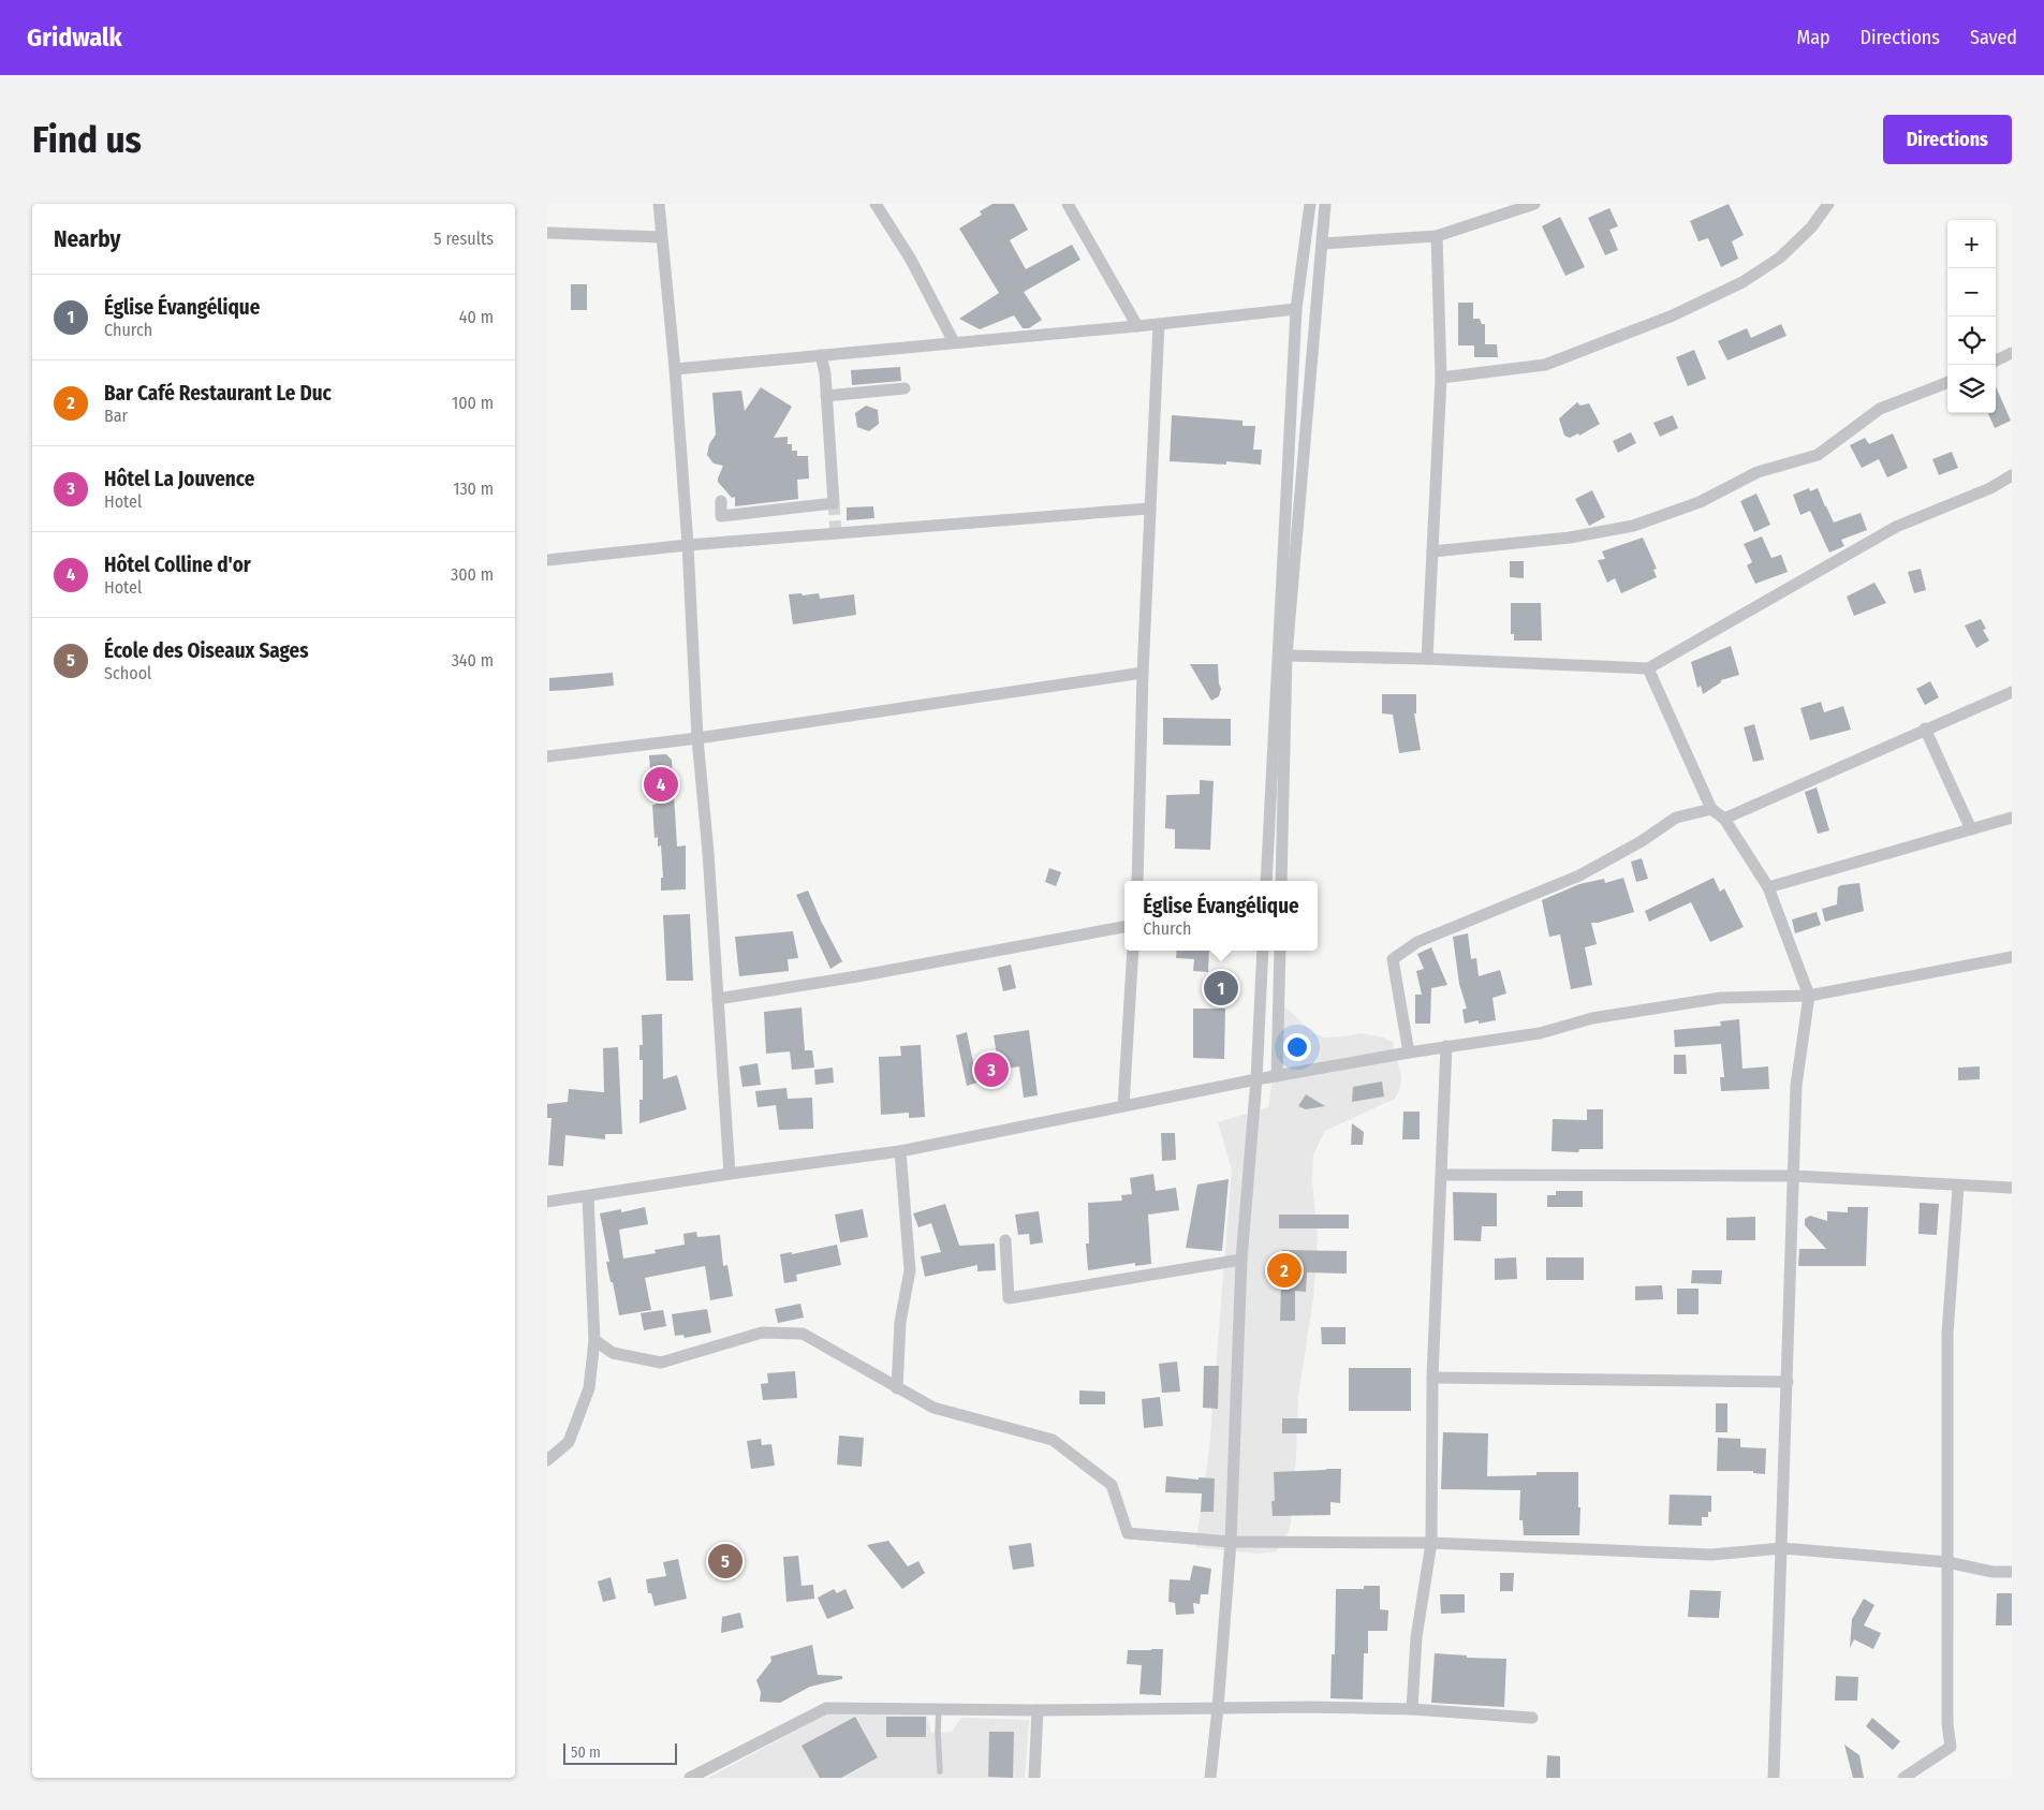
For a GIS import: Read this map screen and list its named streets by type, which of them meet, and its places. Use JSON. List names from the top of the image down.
{
  "scale_bar": "50 m",
  "page": {
    "header": "Gridwalk",
    "nav": ["Map", "Directions", "Saved"],
    "buttons": "Directions",
    "title": "Find us",
    "heading": ["Nearby", "5 results"],
    "map_buttons": ["+", "−"],
    "list": [
      {
        "mark": "1",
        "name": "Église Évangélique",
        "note": "Church",
        "value": "40 m"
      },
      {
        "mark": "2",
        "name": "Bar Café Restaurant Le Duc",
        "note": "Bar",
        "value": "100 m"
      },
      {
        "mark": "3",
        "name": "Hôtel La Jouvence",
        "note": "Hotel",
        "value": "130 m"
      },
      {
        "mark": "4",
        "name": "Hôtel Colline d'or",
        "note": "Hotel",
        "value": "300 m"
      },
      {
        "mark": "5",
        "name": "École des Oiseaux Sages",
        "note": "School",
        "value": "340 m"
      }
    ],
    "pins": [
      "4",
      "1",
      "3",
      "2",
      "5"
    ],
    "popup": ["Église Évangélique", "Church"],
    "scale": "50 m"
  }
}
